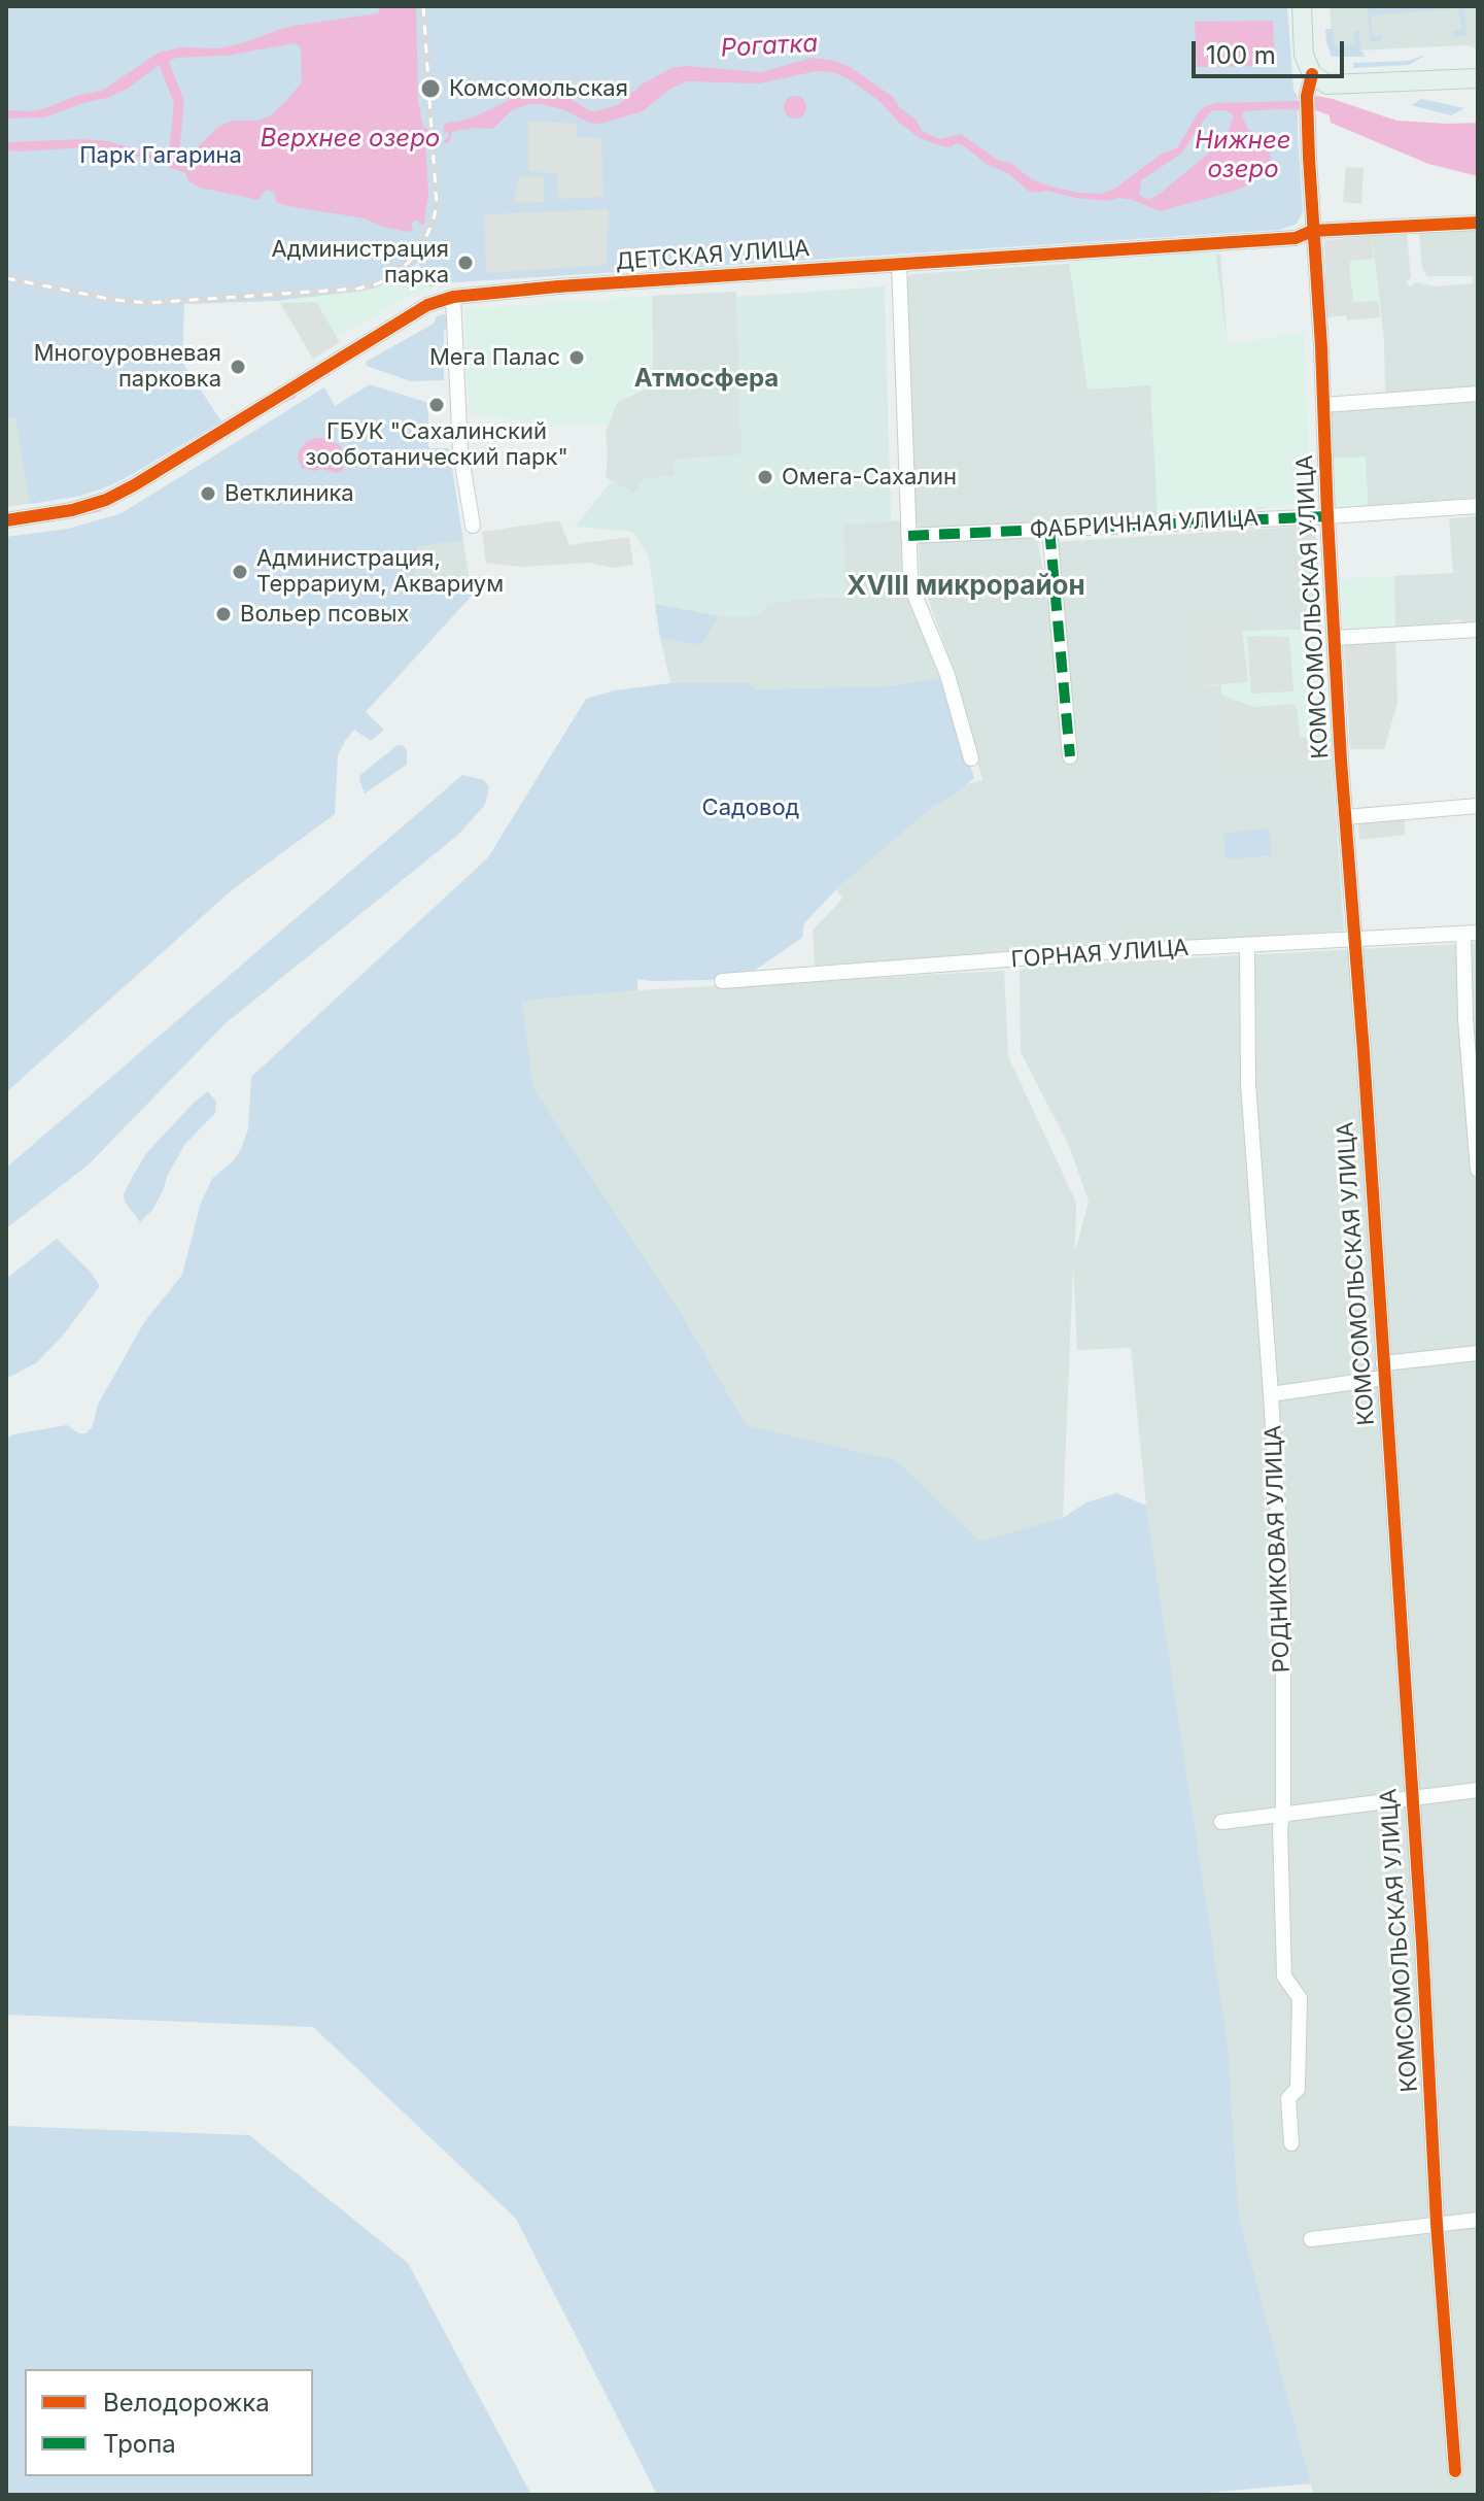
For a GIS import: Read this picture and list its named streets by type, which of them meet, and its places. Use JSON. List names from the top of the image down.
{
  "streets": {
    "main road": ["КОМСОМОЛЬСКАЯ УЛИЦА"],
    "street": [
      "ДЕТСКАЯ УЛИЦА",
      "ФАБРИЧНАЯ УЛИЦА",
      "ГОРНАЯ УЛИЦА",
      "РОДНИКОВАЯ УЛИЦА"
    ]
  },
  "crossings": [
    ["ДЕТСКАЯ УЛИЦА", "КОМСОМОЛЬСКАЯ УЛИЦА"],
    ["ФАБРИЧНАЯ УЛИЦА", "КОМСОМОЛЬСКАЯ УЛИЦА"],
    ["КОМСОМОЛЬСКАЯ УЛИЦА", "ГОРНАЯ УЛИЦА"],
    ["ГОРНАЯ УЛИЦА", "РОДНИКОВАЯ УЛИЦА"]
  ],
  "districts": ["Атмосфера", "XVIII микрорайон"],
  "water": ["Рогатка", "Верхнее озеро", "Нижнее озеро"],
  "parks": ["Парк Гагарина", "Садовод"],
  "places": [
    "Комсомольская",
    "Администрация парка",
    "Мега Палас",
    "Многоуровневая парковка",
    "ГБУК \"Сахалинский зооботанический парк\"",
    "Омега-Сахалин",
    "Ветклиника",
    "Администрация, Террариум, Аквариум",
    "Вольер псовых"
  ],
  "legend": ["Велодорожка", "Тропа"],
  "scale_bar": "100 m"
}
